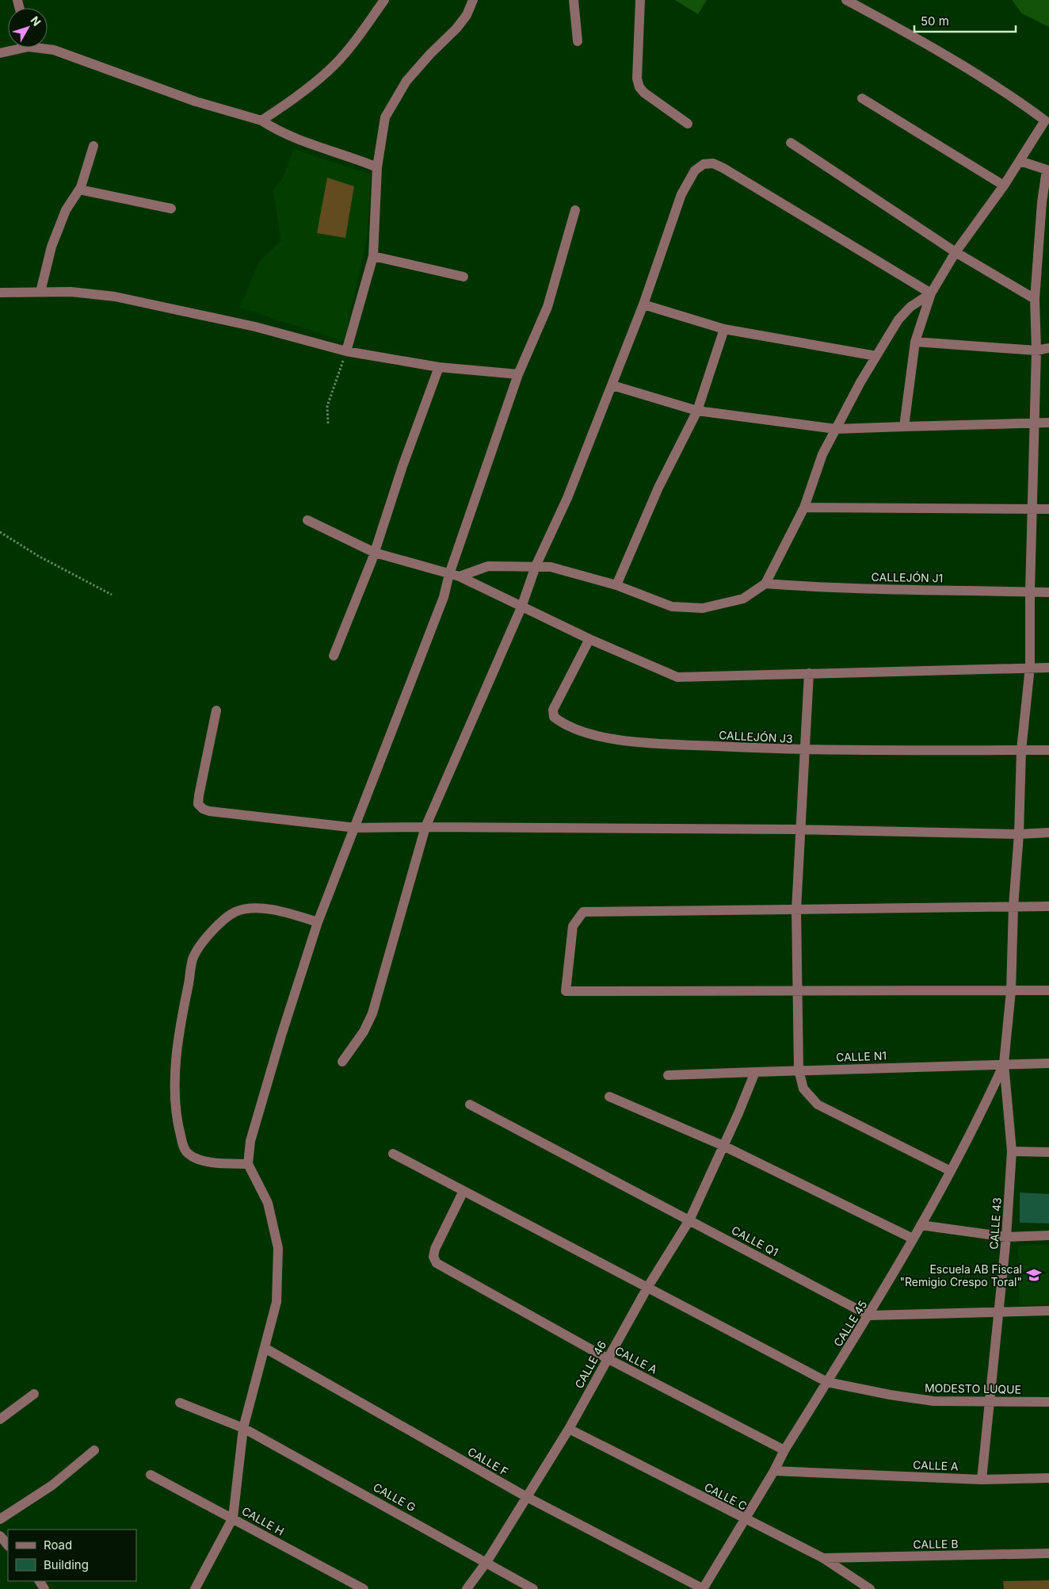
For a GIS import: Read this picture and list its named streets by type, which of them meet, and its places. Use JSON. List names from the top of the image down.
{
  "streets": {
    "street": [
      "CALLEJÓN J1",
      "CALLEJÓN J3",
      "CALLE N1",
      "CALLE 43",
      "CALLE Q1",
      "CALLE 45",
      "CALLE A",
      "CALLE 46",
      "MODESTO LUQUE",
      "CALLE F",
      "CALLE C",
      "CALLE G",
      "CALLE H",
      "CALLE B"
    ]
  },
  "crossings": [
    ["CALLE N1", "CALLE 43"],
    ["CALLE N1", "CALLE 45"],
    ["CALLE 43", "CALLE Q1"],
    ["CALLE 43", "CALLE 45"],
    ["CALLE 43", "CALLE A"],
    ["CALLE 43", "MODESTO LUQUE"],
    ["CALLE Q1", "CALLE 45"],
    ["CALLE Q1", "CALLE 46"],
    ["CALLE 45", "CALLE A"],
    ["CALLE 45", "MODESTO LUQUE"],
    ["CALLE 45", "CALLE F"],
    ["CALLE 45", "CALLE C"],
    ["CALLE A", "CALLE 46"],
    ["CALLE A", "MODESTO LUQUE"],
    ["CALLE 46", "MODESTO LUQUE"],
    ["CALLE 46", "CALLE F"],
    ["CALLE 46", "CALLE C"],
    ["CALLE 46", "CALLE G"],
    ["CALLE C", "CALLE B"]
  ],
  "places": {
    "school or university": ["Escuela AB Fiscal \"Remigio Crespo Toral\""]
  },
  "legend": ["Road", "Building"],
  "scale_bar": "50 m",
  "north": "top right"
}
